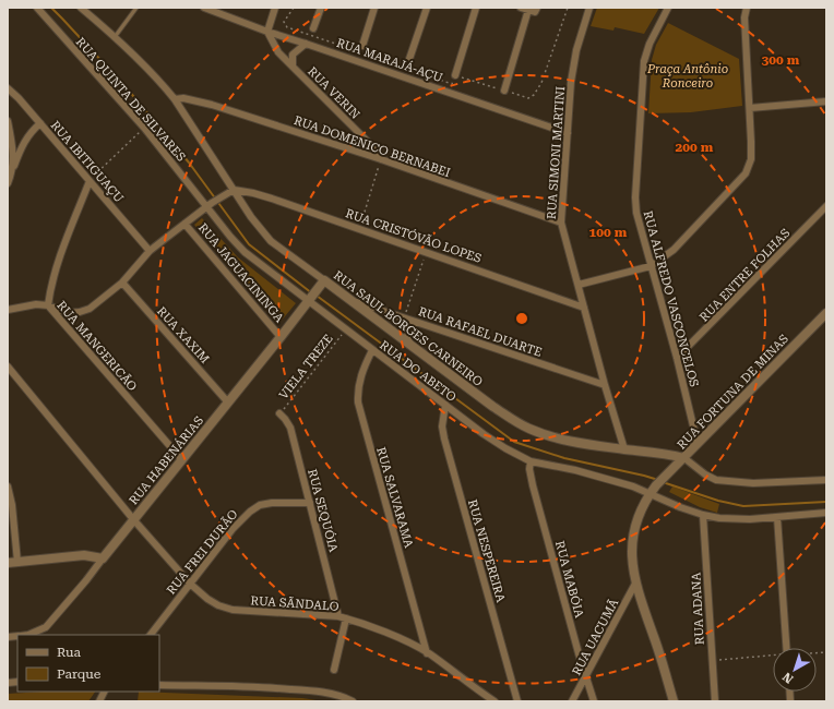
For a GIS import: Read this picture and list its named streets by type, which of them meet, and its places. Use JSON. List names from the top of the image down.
{
  "streets": {
    "street": [
      "RUA MARAJÁ-AÇU",
      "RUA VERIN",
      "RUA QUINTA DE SILVARES",
      "RUA DOMENICO BERNABEI",
      "RUA SIMONI MARTINI",
      "RUA IBITIGUAÇU",
      "RUA CRISTÓVÃO LOPES",
      "RUA JAGUACININGA",
      "RUA ENTRE FOLHAS",
      "RUA ALFREDO VASCONCELOS",
      "RUA SAUL BORGES CARNEIRO",
      "RUA RAFAEL DUARTE",
      "RUA XAXIM",
      "RUA MANGERICÃO",
      "RUA DO ABETO",
      "RUA FORTUNA DE MINAS",
      "RUA HABENÁRIAS",
      "RUA SALVARAMA",
      "RUA SEQUÓIA",
      "RUA NESPEREIRA",
      "RUA FREI DURÃO",
      "RUA MABÓIA",
      "RUA SÃNDALO",
      "RUA ADANA",
      "RUA UACUMÃ"
    ],
    "path": ["VIELA TREZE"]
  },
  "crossings": [
    ["RUA MARAJÁ-AÇU", "RUA VERIN"],
    ["RUA MARAJÁ-AÇU", "RUA SIMONI MARTINI"],
    ["RUA VERIN", "RUA DOMENICO BERNABEI"],
    ["RUA QUINTA DE SILVARES", "RUA DO ABETO"],
    ["RUA DOMENICO BERNABEI", "RUA SIMONI MARTINI"],
    ["RUA DOMENICO BERNABEI", "RUA SAUL BORGES CARNEIRO"],
    ["RUA SIMONI MARTINI", "RUA CRISTÓVÃO LOPES"],
    ["RUA SIMONI MARTINI", "RUA SAUL BORGES CARNEIRO"],
    ["RUA SIMONI MARTINI", "RUA RAFAEL DUARTE"],
    ["RUA IBITIGUAÇU", "RUA MANGERICÃO"],
    ["RUA CRISTÓVÃO LOPES", "RUA SAUL BORGES CARNEIRO"],
    ["RUA JAGUACININGA", "RUA HABENÁRIAS"],
    ["RUA ENTRE FOLHAS", "RUA ALFREDO VASCONCELOS"],
    ["RUA ALFREDO VASCONCELOS", "RUA FORTUNA DE MINAS"],
    ["RUA SAUL BORGES CARNEIRO", "RUA RAFAEL DUARTE"],
    ["RUA SAUL BORGES CARNEIRO", "RUA FORTUNA DE MINAS"],
    ["RUA SAUL BORGES CARNEIRO", "RUA HABENÁRIAS"],
    ["RUA XAXIM", "RUA HABENÁRIAS"],
    ["RUA MANGERICÃO", "RUA HABENÁRIAS"],
    ["VIELA TREZE", "RUA DO ABETO"],
    ["VIELA TREZE", "RUA SEQUÓIA"],
    ["RUA DO ABETO", "RUA FORTUNA DE MINAS"],
    ["RUA DO ABETO", "RUA HABENÁRIAS"],
    ["RUA DO ABETO", "RUA SALVARAMA"],
    ["RUA DO ABETO", "RUA NESPEREIRA"],
    ["RUA DO ABETO", "RUA MABÓIA"],
    ["RUA DO ABETO", "RUA ADANA"],
    ["RUA HABENÁRIAS", "RUA SÃNDALO"],
    ["RUA SALVARAMA", "RUA SÃNDALO"],
    ["RUA SEQUÓIA", "RUA FREI DURÃO"],
    ["RUA SEQUÓIA", "RUA SÃNDALO"],
    ["RUA FREI DURÃO", "RUA SÃNDALO"],
    ["RUA MABÓIA", "RUA UACUMÃ"]
  ],
  "parks": ["Praça Antônio Ronceiro"],
  "legend": ["Rua", "Parque"],
  "north": "bottom left",
  "rings": ["300 m", "200 m", "100 m"]
}
